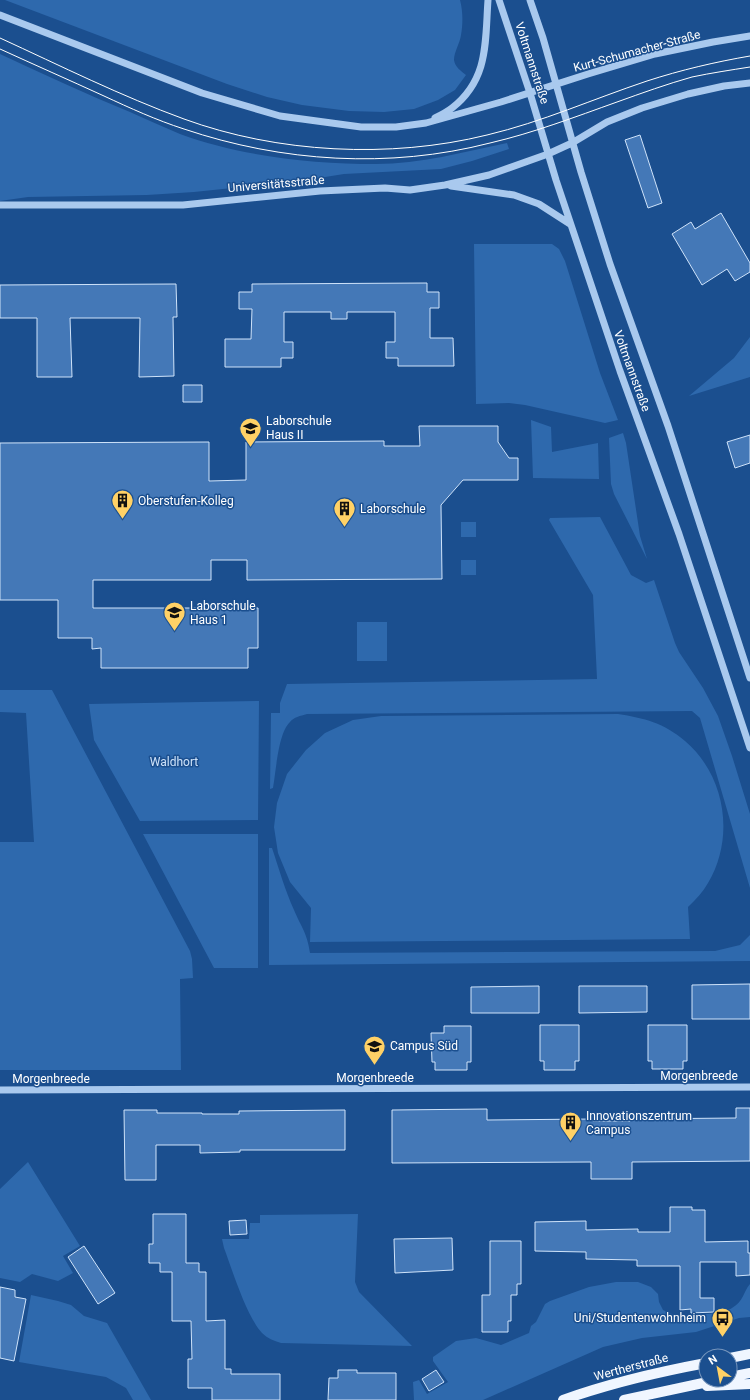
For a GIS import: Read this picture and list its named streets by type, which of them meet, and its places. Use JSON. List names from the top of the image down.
{
  "streets": {
    "main road": ["Wertherstraße"],
    "street": [
      "Kurt-Schumacher-Straße",
      "Voltmannstraße",
      "Universitätsstraße",
      "Morgenbreede"
    ]
  },
  "crossings": [
    ["Kurt-Schumacher-Straße", "Voltmannstraße"],
    ["Voltmannstraße", "Universitätsstraße"]
  ],
  "parks": ["Waldhort"],
  "places": {
    "school or university": ["Laborschule Haus II", "Laborschule Haus 1", "Campus Süd"],
    "building": ["Oberstufen-Kolleg", "Laborschule", "Innovationszentrum Campus"],
    "bus stop": ["Uni/Studentenwohnheim"]
  },
  "north": "top left"
}
